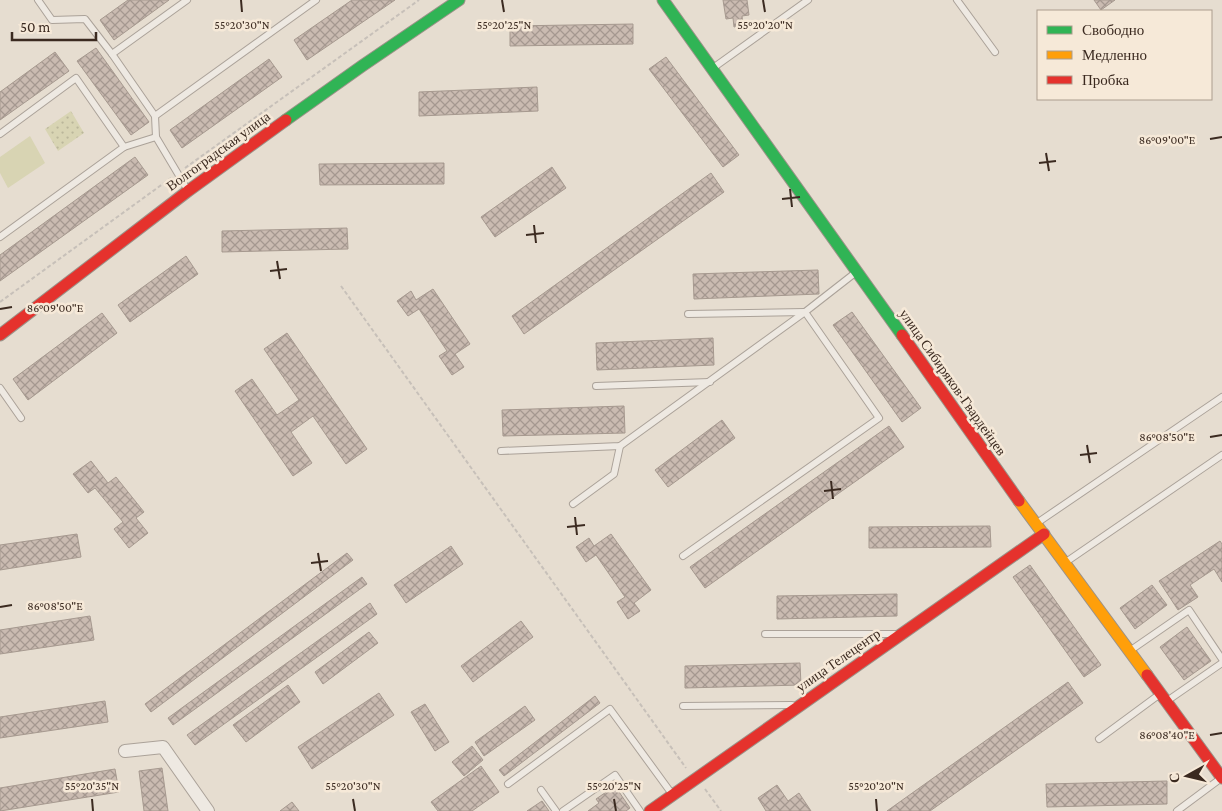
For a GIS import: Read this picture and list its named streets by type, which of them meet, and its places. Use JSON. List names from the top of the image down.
{
  "streets": {
    "street": ["Волгоградская улица", "улица Сибиряков-Гвардейцев", "улица Телецентр"]
  },
  "crossings": [
    ["улица Сибиряков-Гвардейцев", "улица Телецентр"]
  ],
  "legend": ["Свободно", "Медленно", "Пробка"],
  "scale_bar": "50 m",
  "north": "left",
  "coordinates": [
    "55°20'30\"N",
    "55°20'25\"N",
    "55°20'20\"N",
    "86°09'00\"E",
    "86°08'50\"E",
    "86°08'40\"E",
    "55°20'35\"N"
  ]
}
